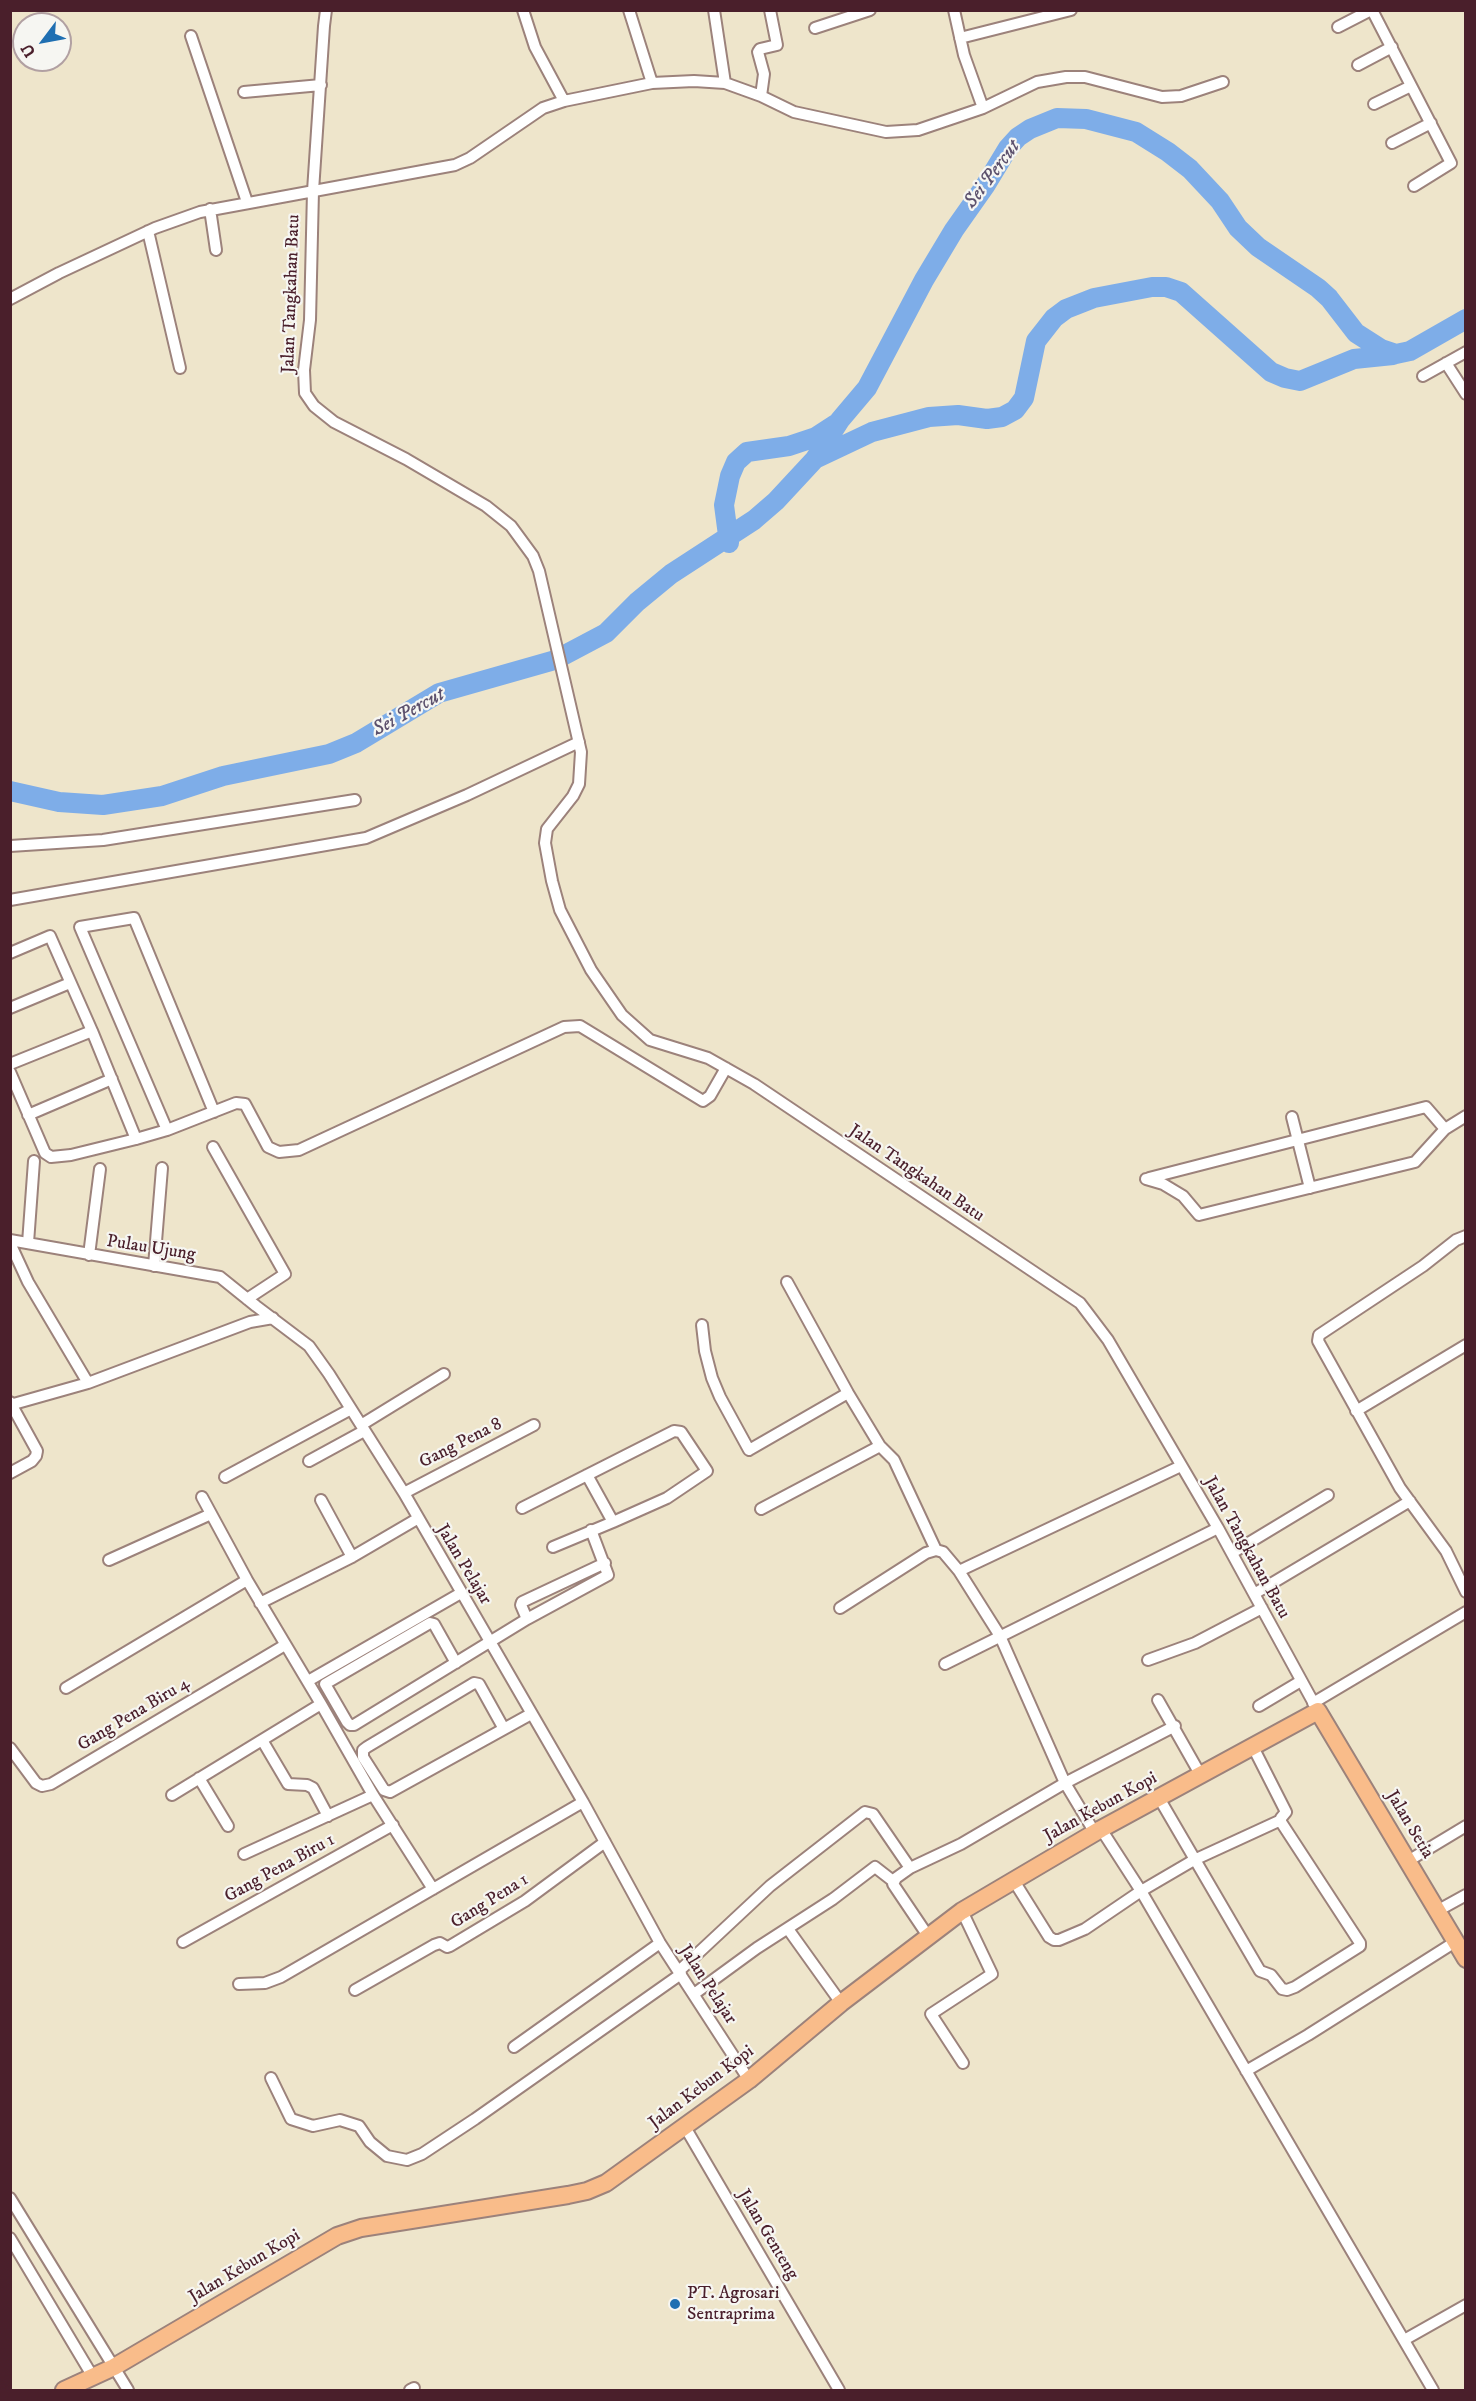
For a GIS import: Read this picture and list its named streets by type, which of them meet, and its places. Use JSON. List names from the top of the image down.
{
  "streets": {
    "main road": ["Jalan Kebun Kopi", "Jalan Setia"],
    "street": [
      "Jalan Tangkahan Batu",
      "Pulau Ujung",
      "Gang Pena 8",
      "Jalan Pelajar",
      "Gang Pena Biru 4",
      "Gang Pena Biru 1",
      "Gang Pena 1",
      "Jalan Genteng"
    ]
  },
  "crossings": [
    ["Jalan Tangkahan Batu", "Jalan Kebun Kopi"],
    ["Jalan Tangkahan Batu", "Jalan Setia"],
    ["Pulau Ujung", "Jalan Pelajar"],
    ["Gang Pena 8", "Jalan Pelajar"],
    ["Jalan Pelajar", "Jalan Kebun Kopi"],
    ["Jalan Pelajar", "Gang Pena 1"],
    ["Jalan Kebun Kopi", "Jalan Setia"],
    ["Jalan Kebun Kopi", "Jalan Genteng"]
  ],
  "water": ["Sei Percut"],
  "places": ["PT. Agrosari Sentraprima"],
  "north": "bottom left"
}
